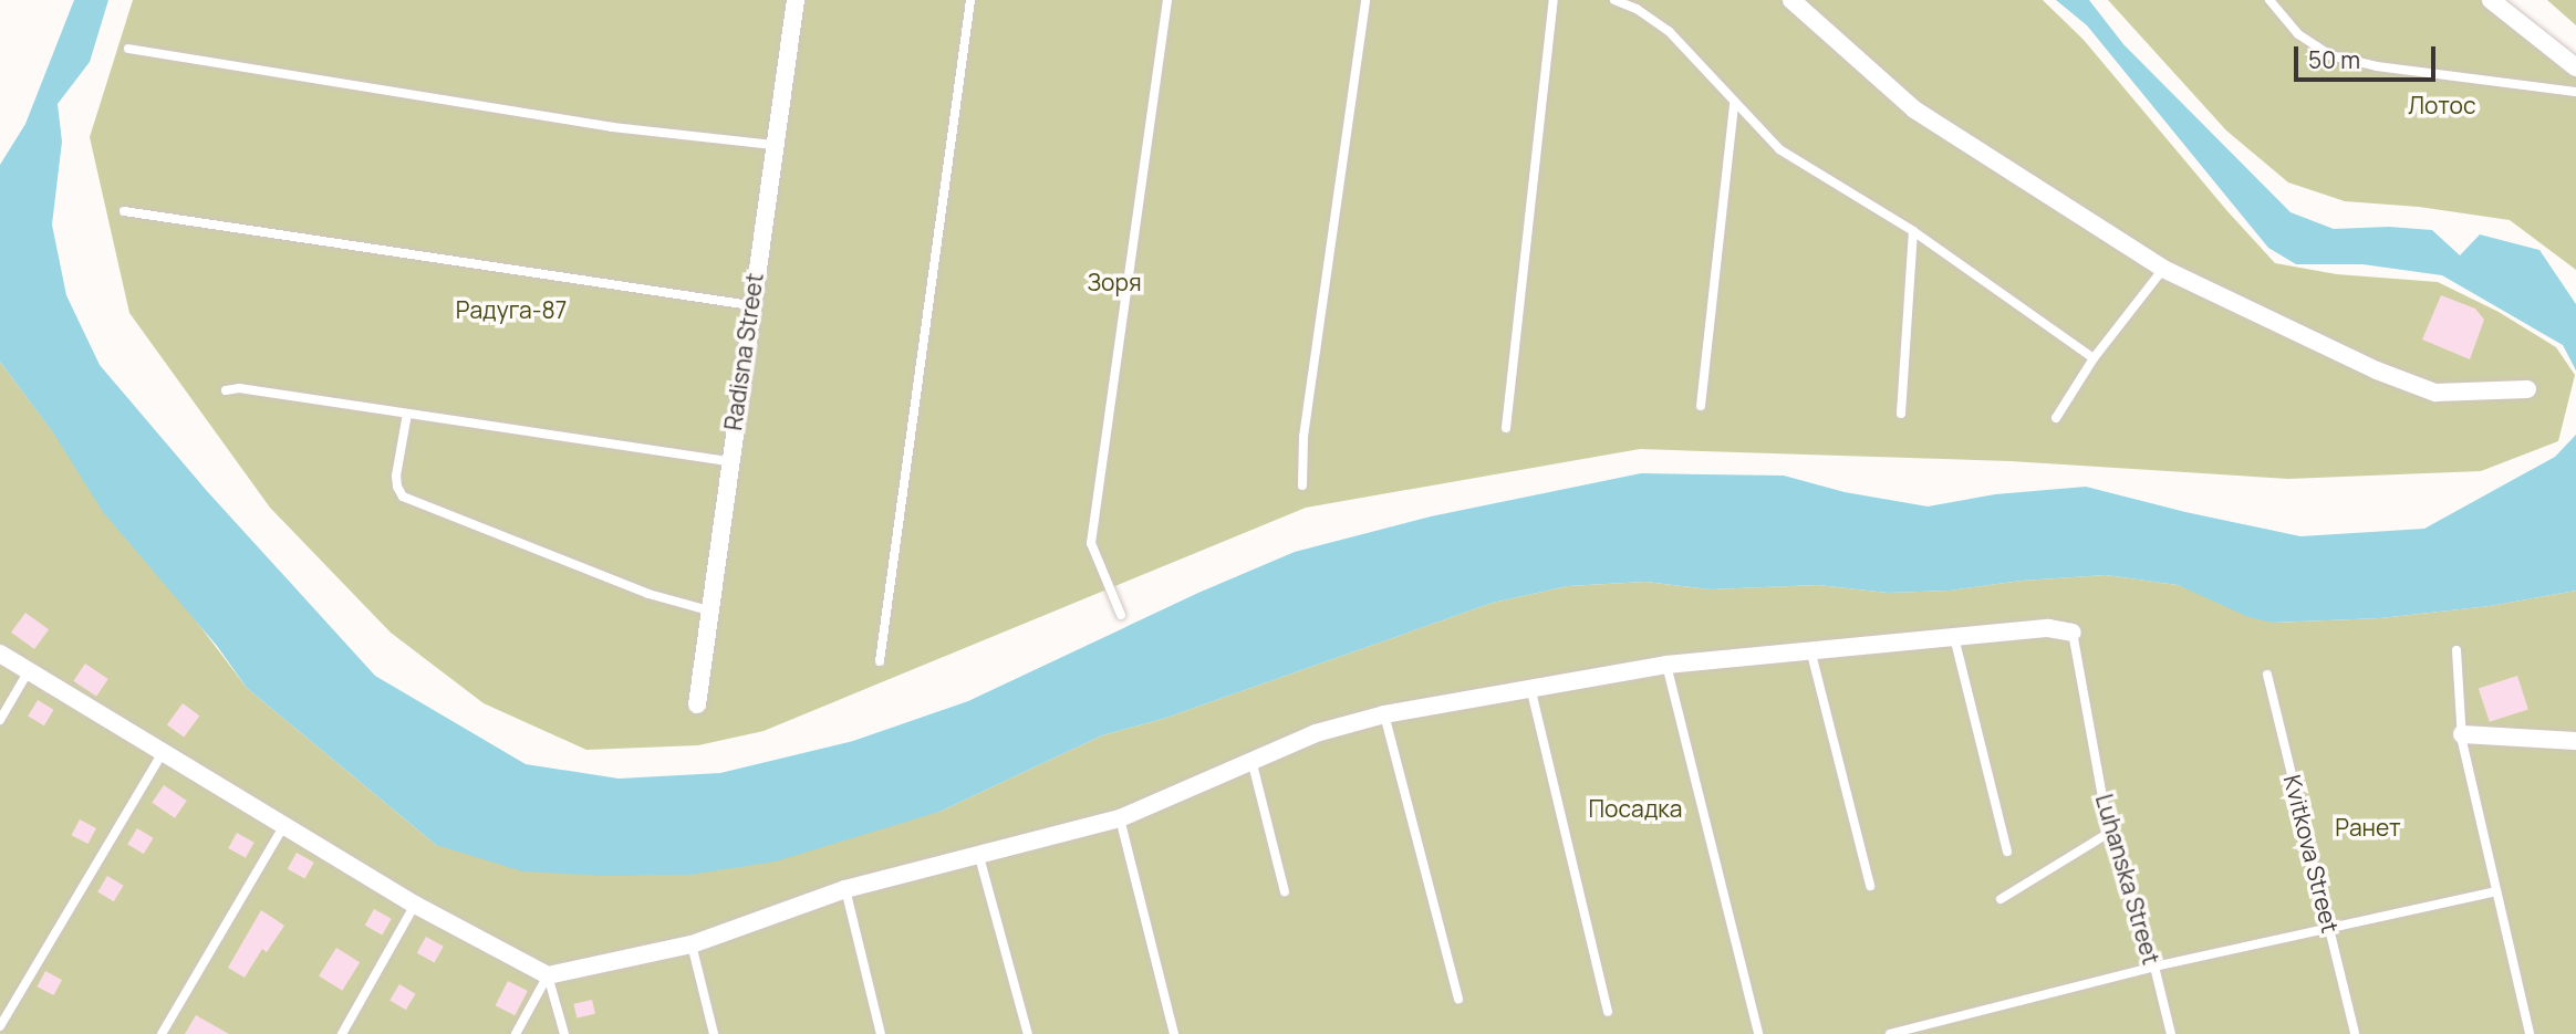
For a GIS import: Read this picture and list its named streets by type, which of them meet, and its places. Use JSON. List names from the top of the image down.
{
  "streets": {
    "street": ["Radisna Street"],
    "lane": ["Kvitkova Street", "Luhanska Street"]
  },
  "parks": [
    "Лотос",
    "Зоря",
    "Радуга-87",
    "Посадка",
    "Ранет"
  ],
  "scale_bar": "50 m"
}
